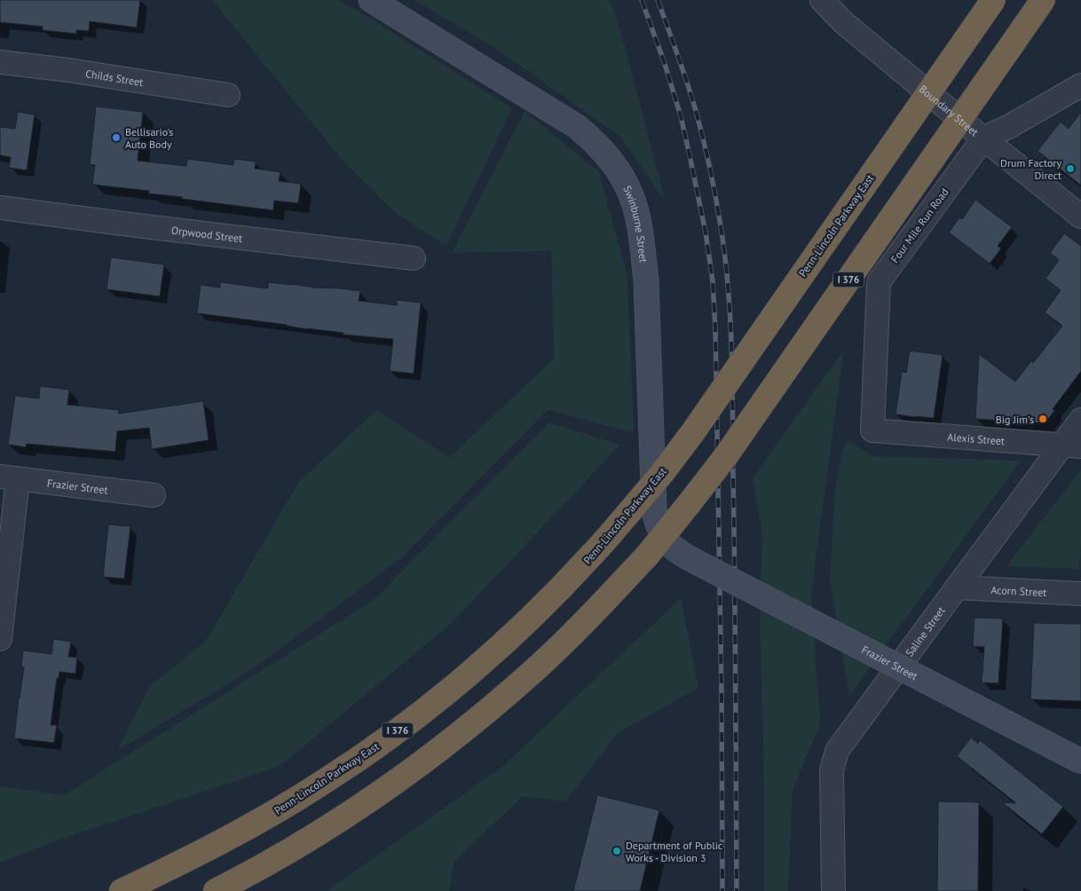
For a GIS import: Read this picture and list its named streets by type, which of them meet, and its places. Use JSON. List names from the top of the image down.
{
  "streets": {
    "highway": ["Penn-Lincoln Parkway East", "I 376"],
    "street": [
      "Childs Street",
      "Boundary Street",
      "Swinburne Street",
      "Four Mile Run Road",
      "Orpwood Street",
      "Alexis Street",
      "Frazier Street",
      "Acorn Street",
      "Saline Street"
    ]
  },
  "crossings": [
    ["Boundary Street", "Four Mile Run Road"],
    ["Swinburne Street", "Frazier Street"],
    ["Four Mile Run Road", "Alexis Street"],
    ["Alexis Street", "Saline Street"],
    ["Acorn Street", "Saline Street"]
  ],
  "places": [
    "Bellisario's Auto Body",
    "Drum Factory Direct",
    "Big Jim's",
    "Department of Public Works - Division 3"
  ]
}
